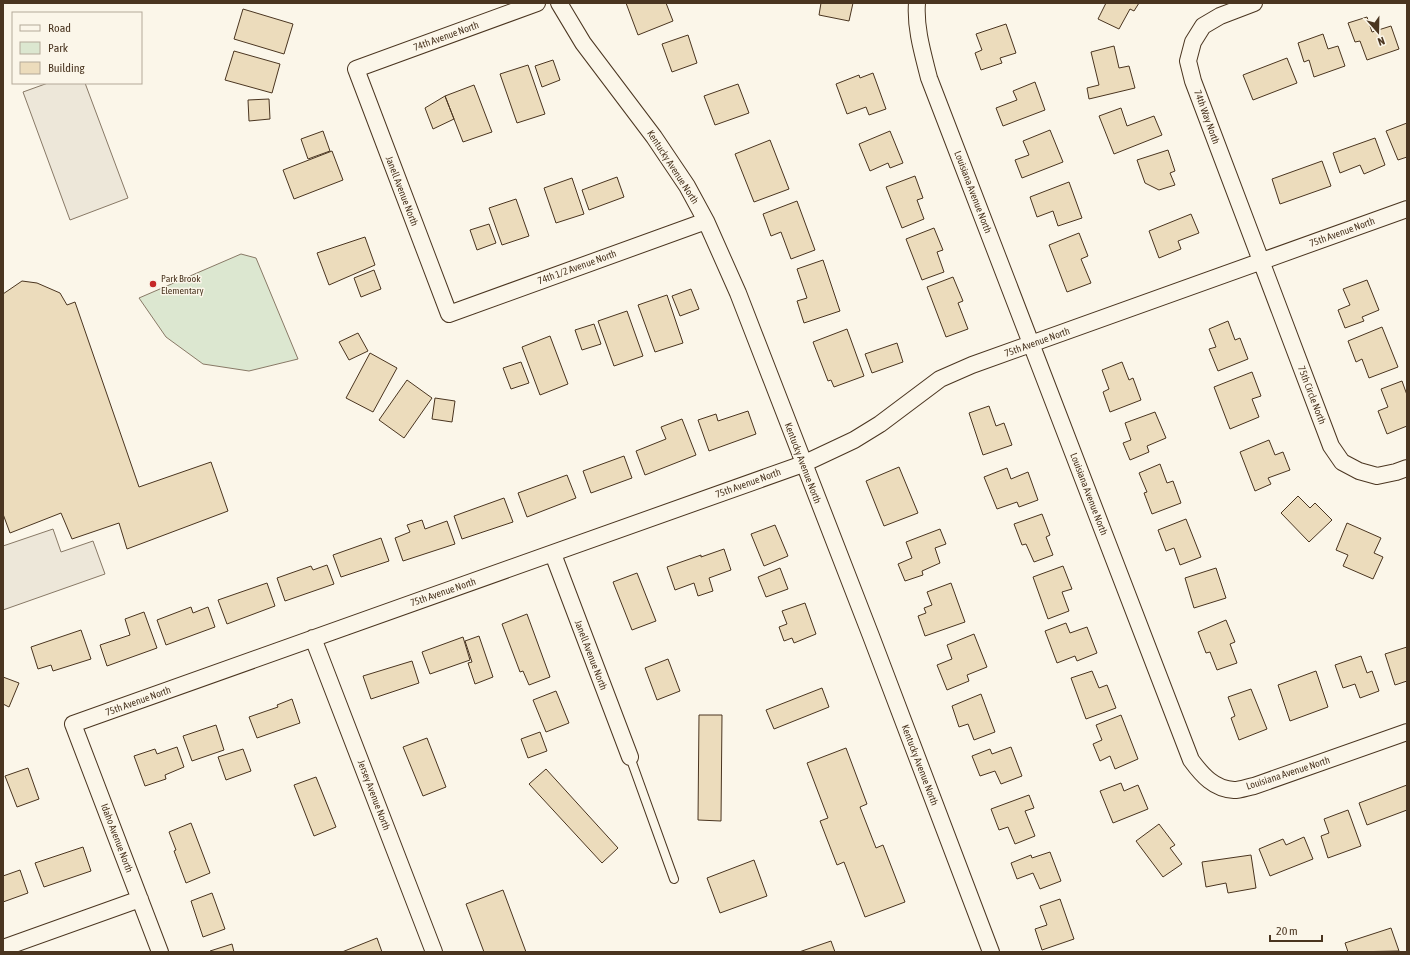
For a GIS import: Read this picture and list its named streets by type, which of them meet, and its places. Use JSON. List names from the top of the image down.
{
  "streets": {
    "street": [
      "74th Avenue North",
      "74th Way North",
      "Kentucky Avenue North",
      "Janell Avenue North",
      "Louisiana Avenue North",
      "75th Avenue North",
      "74th 1/2 Avenue North",
      "75th Circle North",
      "Jersey Avenue North",
      "Idaho Avenue North"
    ]
  },
  "crossings": [
    ["74th Avenue North", "Janell Avenue North"],
    ["74th Way North", "75th Avenue North"],
    ["74th Way North", "75th Circle North"],
    ["Kentucky Avenue North", "75th Avenue North"],
    ["Kentucky Avenue North", "74th 1/2 Avenue North"],
    ["Janell Avenue North", "75th Avenue North"],
    ["Janell Avenue North", "74th 1/2 Avenue North"],
    ["Louisiana Avenue North", "75th Avenue North"],
    ["75th Avenue North", "75th Circle North"],
    ["75th Avenue North", "Jersey Avenue North"],
    ["75th Avenue North", "Idaho Avenue North"]
  ],
  "places": ["Park Brook Elementary"],
  "legend": ["Road", "Park", "Building"],
  "scale_bar": "20 m",
  "north": "bottom"
}
